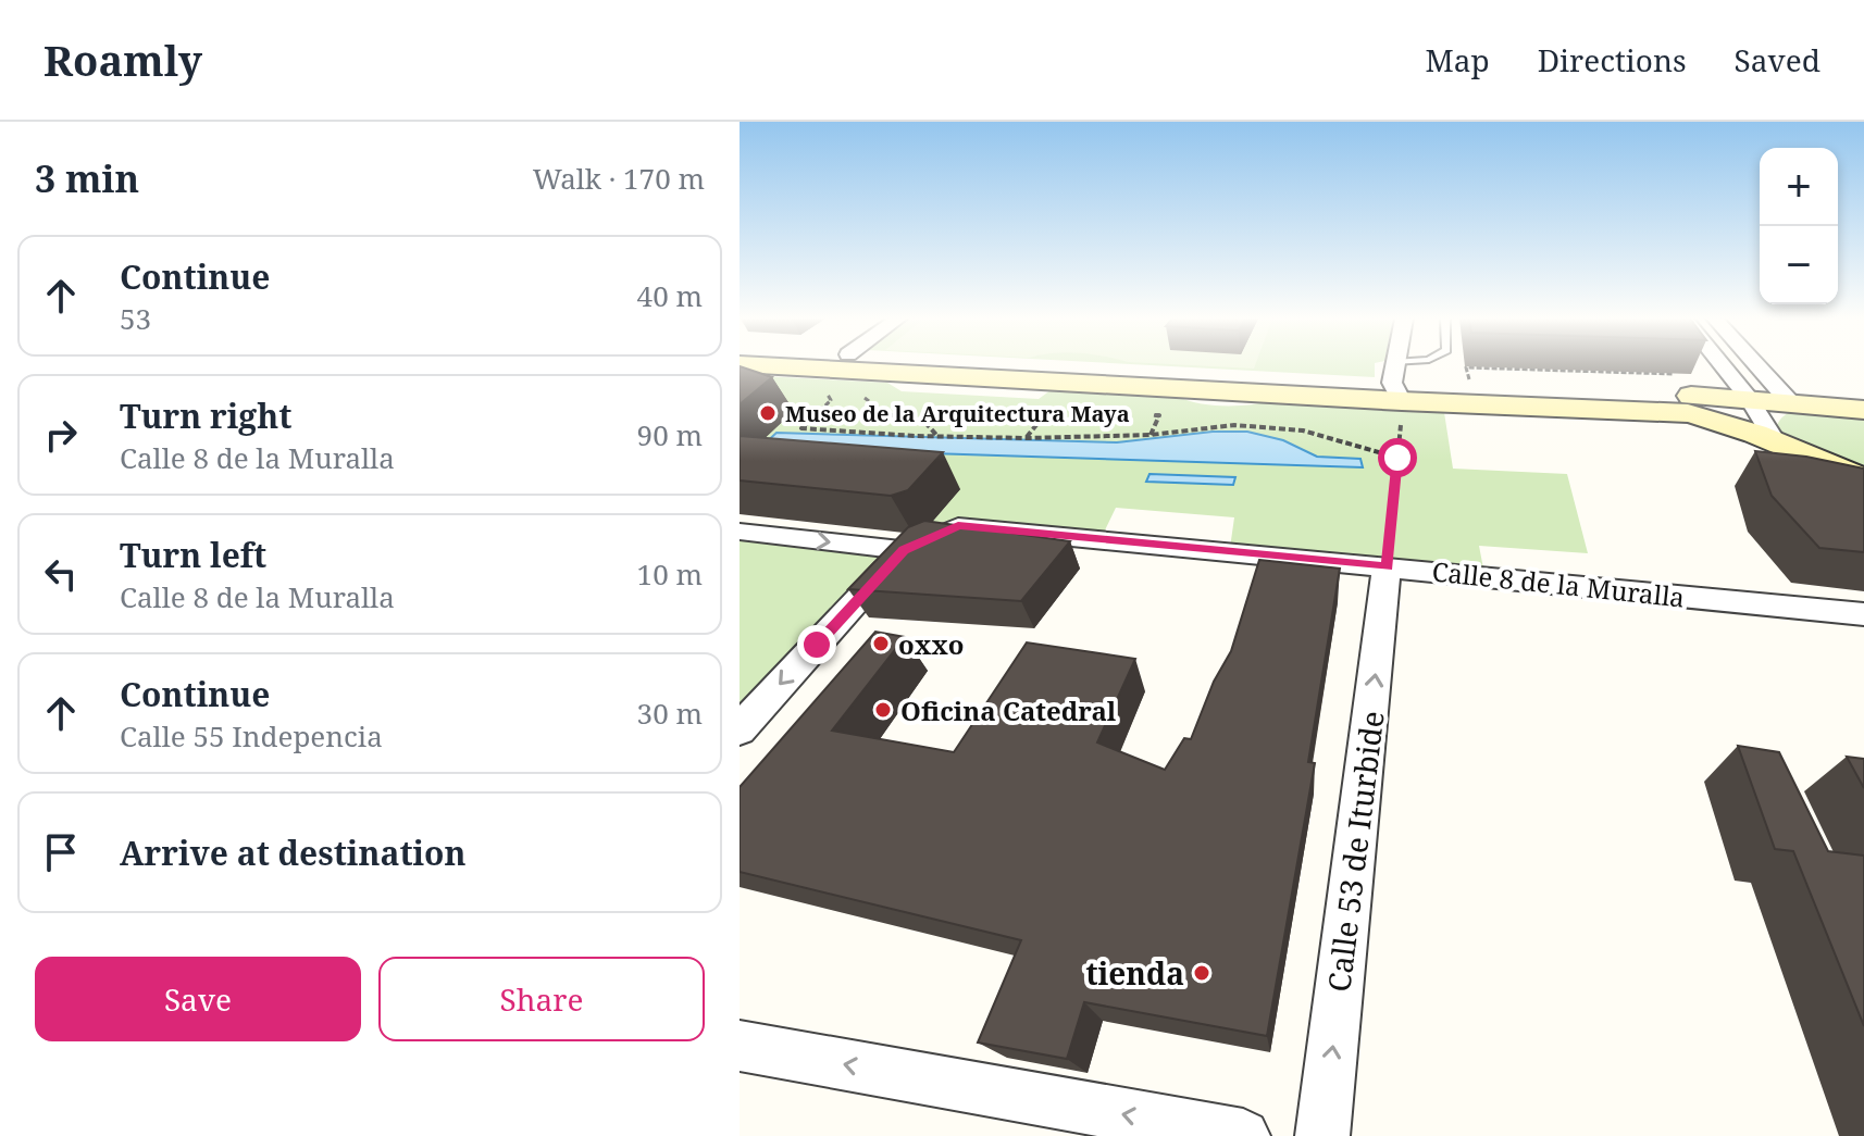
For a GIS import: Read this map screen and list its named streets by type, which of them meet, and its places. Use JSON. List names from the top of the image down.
{
  "streets": {
    "street": ["Calle 8 de la Muralla", "Calle 53 de Iturbide"]
  },
  "crossings": [
    ["Calle 8 de la Muralla", "Calle 53 de Iturbide"]
  ],
  "one_way": ["Calle 53 de Iturbide"],
  "places": [
    "Museo de la Arquitectura Maya",
    "oxxo",
    "Oficina Catedral",
    "tienda"
  ],
  "page": {
    "header": "Roamly",
    "nav": ["Map", "Directions", "Saved"],
    "heading": ["3 min", "Walk · 170 m"],
    "map_buttons": ["+", "−"],
    "list": [
      ["Continue", "53", "40 m"],
      ["Turn right", "Calle 8 de la Muralla", "90 m"],
      ["Turn left", "Calle 8 de la Muralla", "10 m"],
      ["Continue", "Calle 55 Indepencia", "30 m"],
      "Arrive at destination"
    ],
    "buttons": ["Save", "Share"]
  }
}
